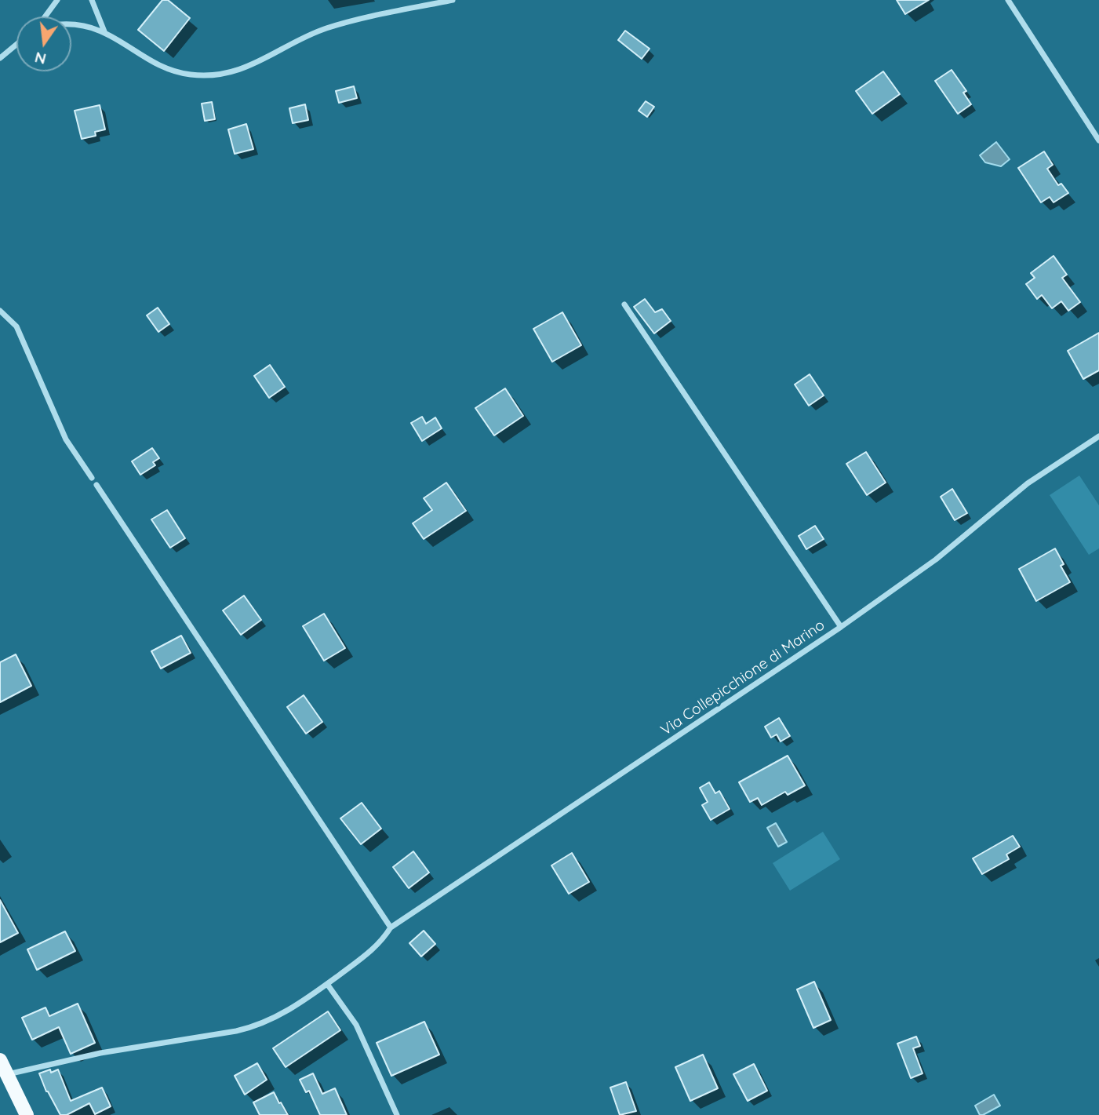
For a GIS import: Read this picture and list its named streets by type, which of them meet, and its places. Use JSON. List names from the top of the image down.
{
  "streets": {
    "street": ["Via Collepicchione di Marino"]
  },
  "north": "bottom"
}
